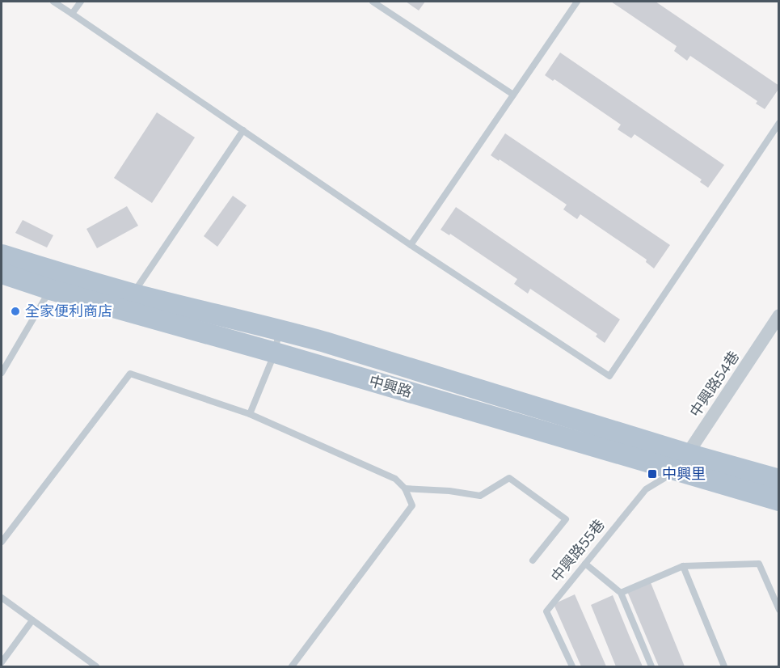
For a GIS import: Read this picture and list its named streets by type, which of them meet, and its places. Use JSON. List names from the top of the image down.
{
  "streets": {
    "main road": ["中興路"],
    "street": ["中興路54巷"],
    "lane": ["中興路55巷"]
  },
  "crossings": [
    ["中興路54巷", "中興路"],
    ["中興路54巷", "中興路55巷"],
    ["中興路", "中興路55巷"]
  ],
  "places": {
    "other": ["全家便利商店"],
    "transit": ["中興里"]
  }
}
